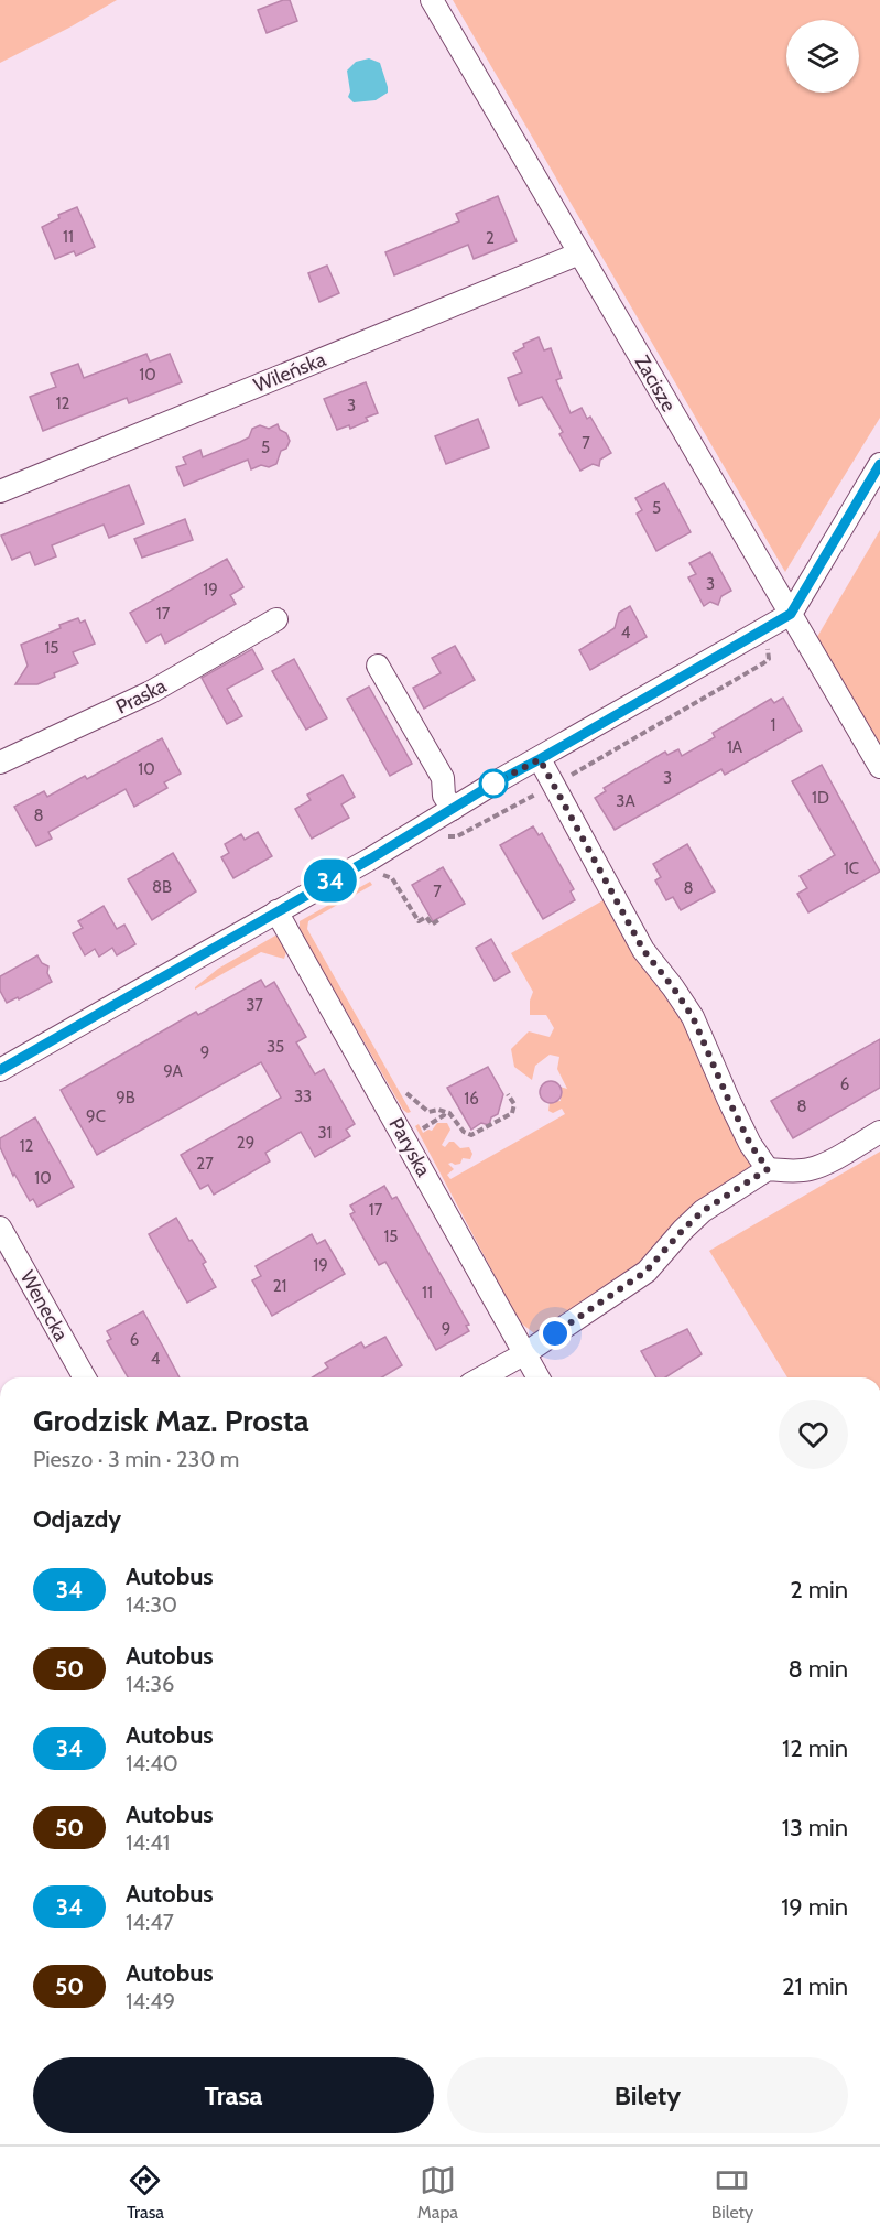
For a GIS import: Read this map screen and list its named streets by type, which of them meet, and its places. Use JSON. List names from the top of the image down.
{
  "streets": {
    "street": [
      "Wileńska",
      "Zacisze",
      "Praska",
      "Paryska",
      "Wenecka"
    ]
  },
  "crossings": [
    ["Wileńska", "Zacisze"]
  ],
  "lines": ["bus line 34"],
  "house_numbers": [
    "11",
    "2",
    "10",
    "12",
    "3",
    "7",
    "5",
    "5",
    "3",
    "19",
    "17",
    "4",
    "15",
    "1",
    "1A",
    "10",
    "3",
    "1D",
    "3A",
    "8",
    "1C",
    "8B",
    "8",
    "7",
    "37",
    "35",
    "9",
    "9A",
    "6",
    "33",
    "9B",
    "16",
    "8",
    "9C",
    "31",
    "29",
    "12",
    "27",
    "10",
    "17",
    "15",
    "19",
    "21",
    "11",
    "9",
    "6",
    "4"
  ],
  "page": {
    "on_map": "34",
    "heading": [
      ["Grodzisk Maz. Prosta", "Pieszo · 3 min · 230 m"],
      "Odjazdy"
    ],
    "list": [
      {
        "mark": "34",
        "name": "Autobus",
        "note": "14:30",
        "value": "2 min"
      },
      {
        "mark": "50",
        "name": "Autobus",
        "note": "14:36",
        "value": "8 min"
      },
      {
        "mark": "34",
        "name": "Autobus",
        "note": "14:40",
        "value": "12 min"
      },
      {
        "mark": "50",
        "name": "Autobus",
        "note": "14:41",
        "value": "13 min"
      },
      {
        "mark": "34",
        "name": "Autobus",
        "note": "14:47",
        "value": "19 min"
      },
      {
        "mark": "50",
        "name": "Autobus",
        "note": "14:49",
        "value": "21 min"
      }
    ],
    "buttons": ["Trasa", "Bilety"],
    "tabs": ["Trasa", "Mapa", "Bilety"]
  }
}
